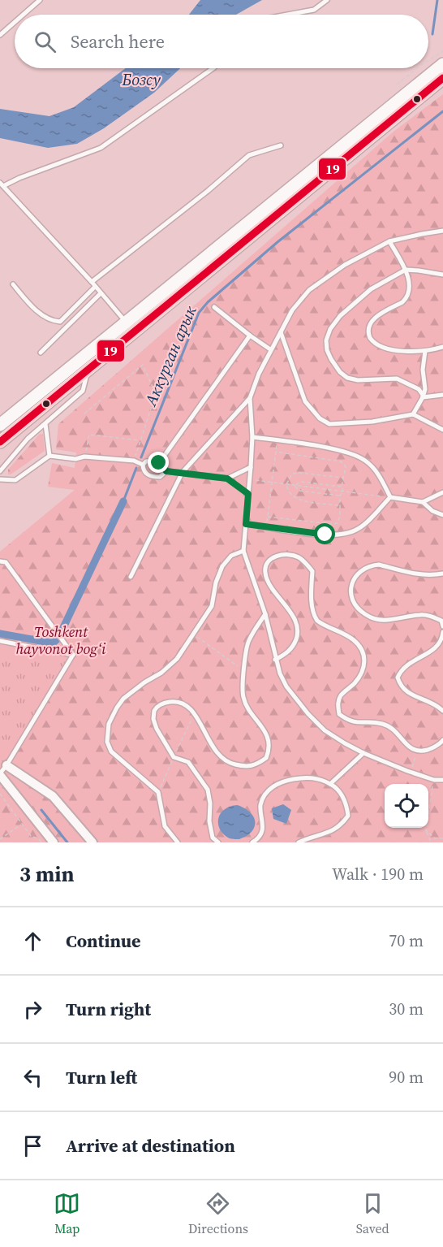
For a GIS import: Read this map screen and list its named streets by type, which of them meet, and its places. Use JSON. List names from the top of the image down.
{
  "water": ["Бозсу", "Аккурган арык"],
  "parks": ["Toshkent hayvonot bogʻi"],
  "lines": ["transit line 19"],
  "page": {
    "search": "Search here",
    "heading": ["3 min", "Walk · 190 m"],
    "list": [
      ["Continue", "70 m"],
      ["Turn right", "30 m"],
      ["Turn left", "90 m"],
      "Arrive at destination"
    ],
    "nav": ["Map", "Directions", "Saved"]
  }
}
